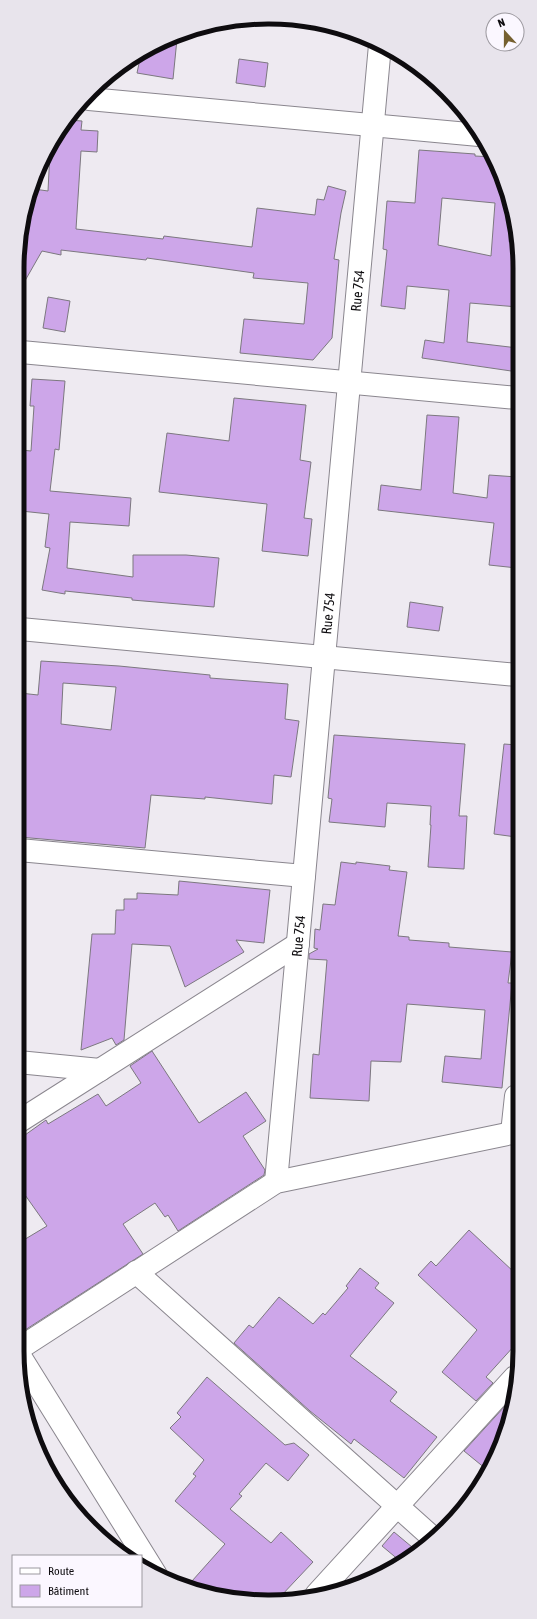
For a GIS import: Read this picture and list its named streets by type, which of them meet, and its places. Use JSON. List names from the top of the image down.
{
  "streets": {
    "street": ["Rue 754"]
  },
  "legend": ["Route", "Bâtiment"],
  "north": "top"
}
